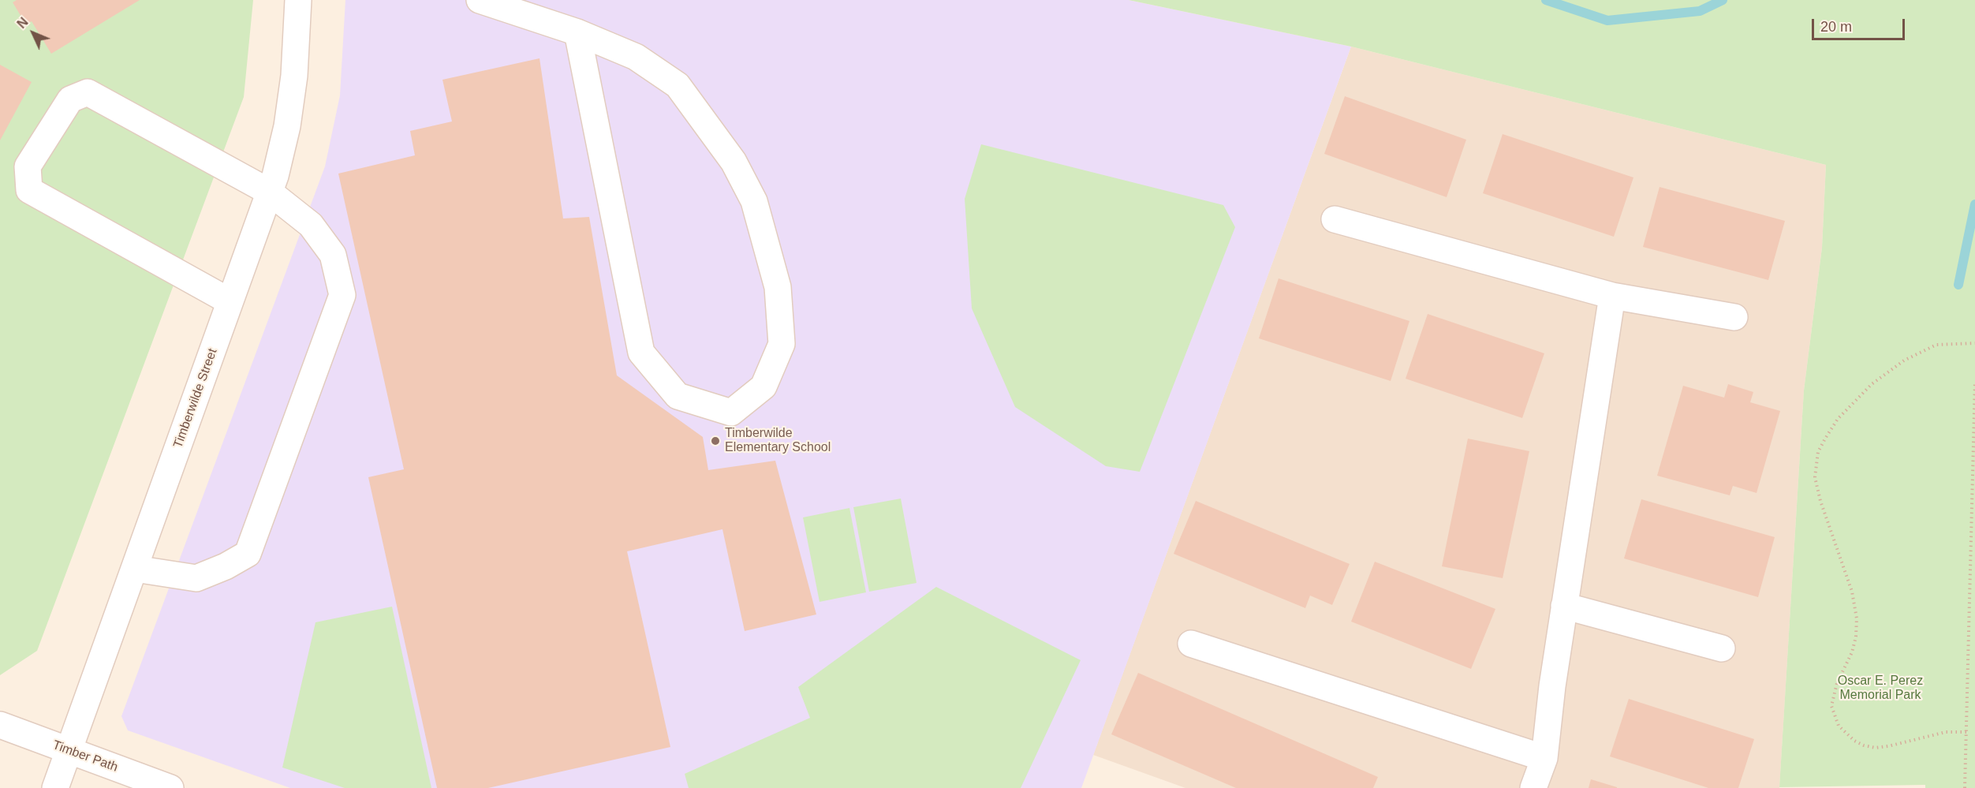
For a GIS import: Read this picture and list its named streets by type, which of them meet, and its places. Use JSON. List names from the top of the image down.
{
  "streets": {
    "street": ["Timberwilde Street", "Timber Path"]
  },
  "crossings": [
    ["Timberwilde Street", "Timber Path"]
  ],
  "parks": ["Oscar E. Perez Memorial Park"],
  "places": ["Timberwilde Elementary School"],
  "scale_bar": "20 m",
  "north": "top left"
}
